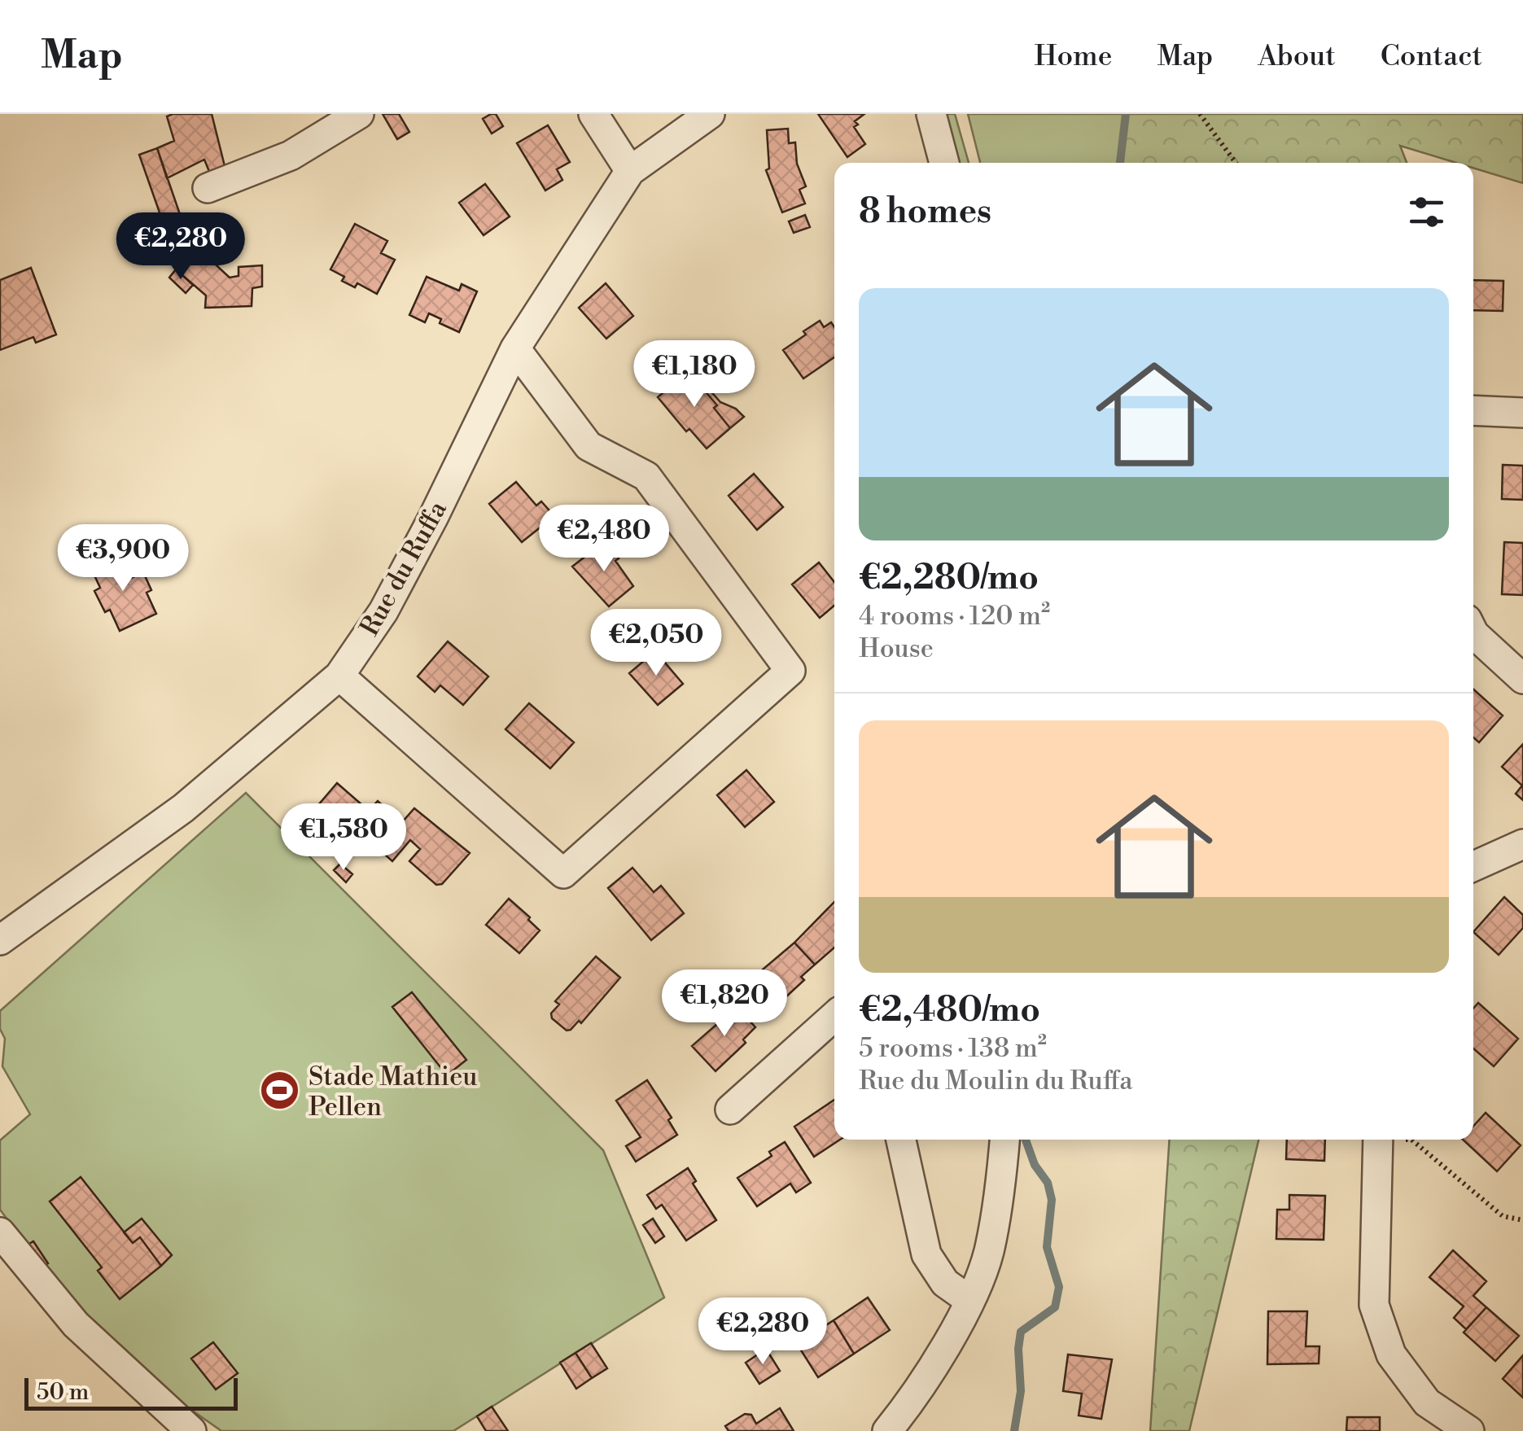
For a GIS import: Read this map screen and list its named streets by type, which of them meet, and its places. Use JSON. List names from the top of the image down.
{
  "streets": {
    "street": ["Rue du Ruffa"]
  },
  "places": {
    "sports": ["Stade Mathieu Pellen"]
  },
  "scale_bar": "50 m",
  "page": {
    "header": "Map",
    "nav": [
      "Home",
      "Map",
      "About",
      "Contact"
    ],
    "heading": "8 homes",
    "price": [
      "€2,280",
      "€1,180",
      "€2,480",
      "€3,900",
      "€2,050",
      "€1,580",
      "€1,820",
      "€2,280"
    ],
    "list": [
      {
        "name": "€2,280/mo",
        "note": "4 rooms · 120 m² · House"
      },
      {
        "name": "€2,480/mo",
        "note": "5 rooms · 138 m² · Rue du Moulin du Ruffa"
      }
    ],
    "scale": "50 m"
  }
}
